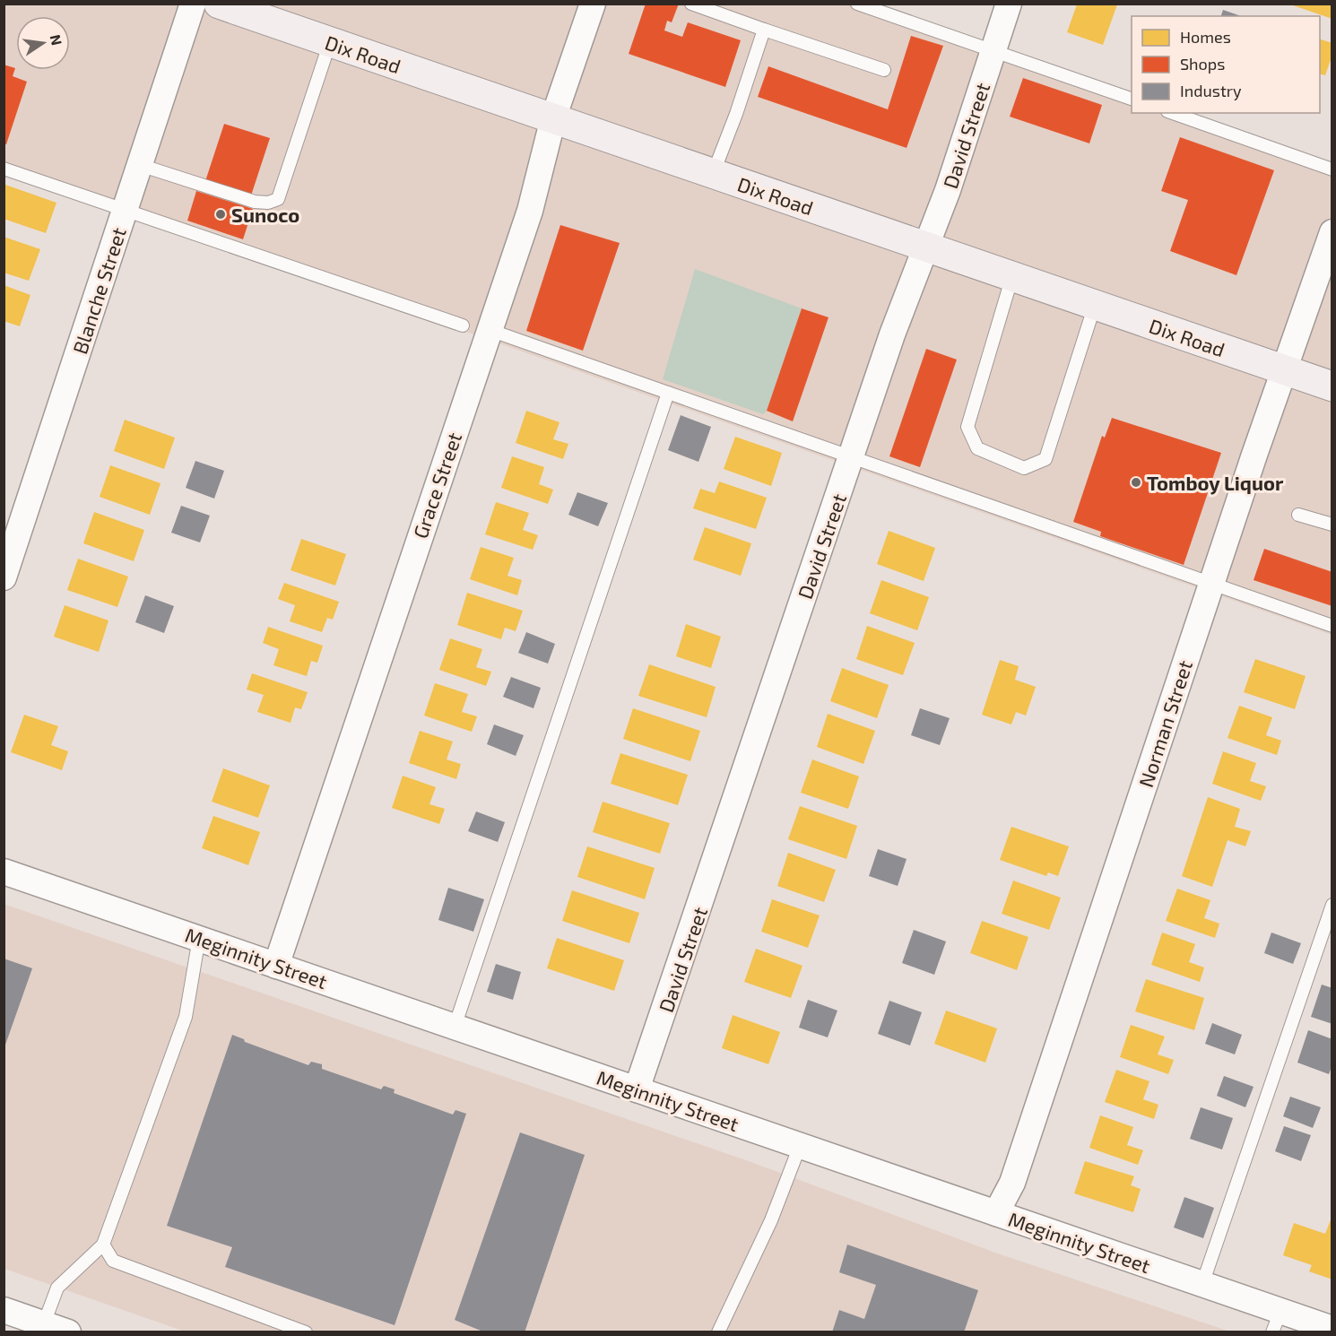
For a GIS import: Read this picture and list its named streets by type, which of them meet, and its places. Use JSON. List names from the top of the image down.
{
  "streets": {
    "main road": ["Dix Road"],
    "street": [
      "David Street",
      "Blanche Street",
      "Grace Street",
      "Norman Street",
      "Meginnity Street"
    ]
  },
  "crossings": [
    ["Dix Road", "David Street"],
    ["Dix Road", "Grace Street"],
    ["Dix Road", "Norman Street"],
    ["David Street", "Meginnity Street"],
    ["Grace Street", "Meginnity Street"],
    ["Norman Street", "Meginnity Street"]
  ],
  "places": ["Sunoco", "Tomboy Liquor"],
  "legend": ["Homes", "Shops", "Industry"],
  "north": "right"
}
